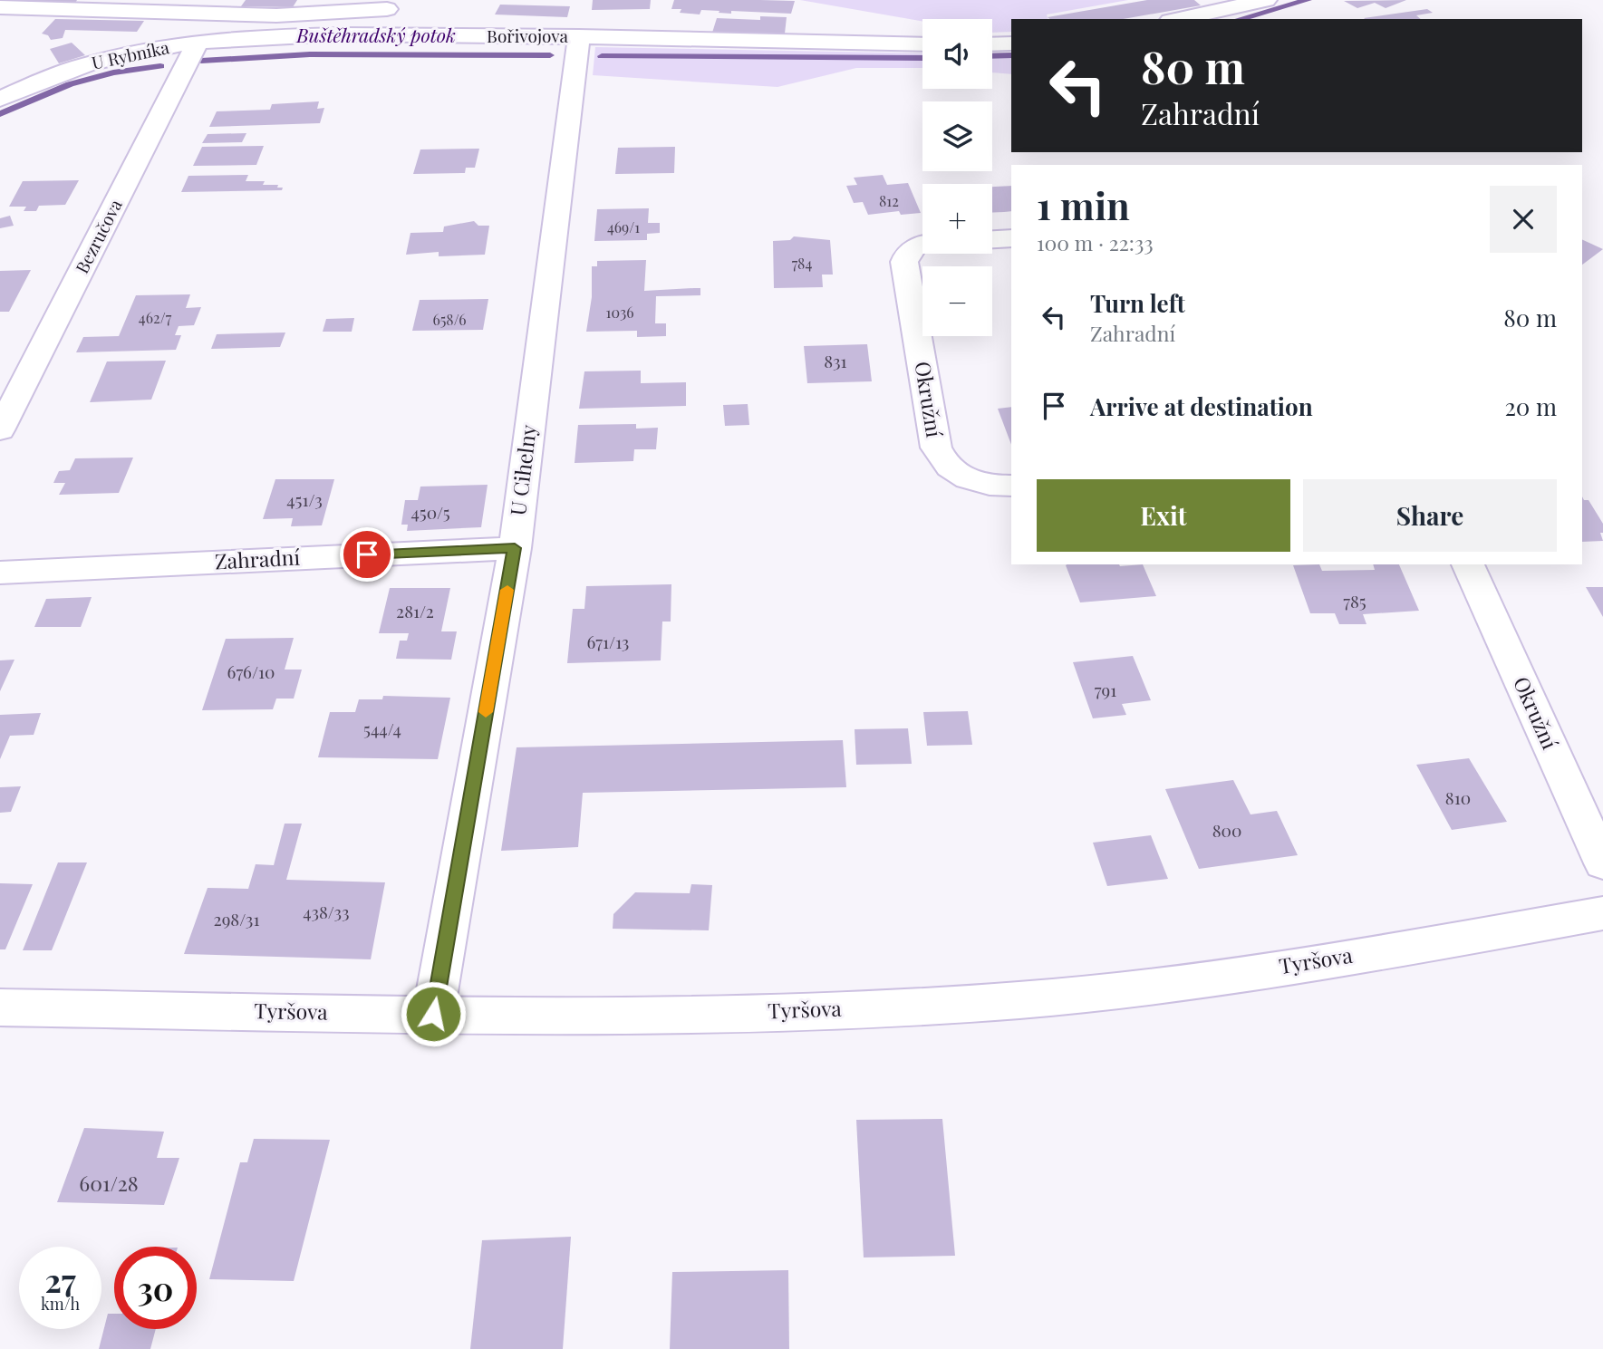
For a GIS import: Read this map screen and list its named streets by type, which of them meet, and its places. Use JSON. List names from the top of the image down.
{
  "streets": {
    "street": [
      "Bořivojova",
      "U Rybníka",
      "Bezručova",
      "Okružní",
      "U Cihelny",
      "Zahradní",
      "Tyršova"
    ]
  },
  "crossings": [
    ["Bořivojova", "U Rybníka"],
    ["Bořivojova", "U Cihelny"],
    ["U Rybníka", "Bezručova"],
    ["U Cihelny", "Zahradní"],
    ["U Cihelny", "Tyršova"]
  ],
  "water": ["Buštěhradský potok"],
  "house_numbers": [
    "812",
    "469/1",
    "784",
    "1036",
    "462/7",
    "658/6",
    "831",
    "451/3",
    "450/5",
    "785",
    "281/2",
    "671/13",
    "676/10",
    "791",
    "544/4",
    "810",
    "800",
    "438/33",
    "298/31",
    "601/28"
  ],
  "page": {
    "map_buttons": ["+", "−"],
    "turn": ["80 m", "Zahradní"],
    "heading": ["1 min", "100 m · 22:33"],
    "list": [
      {
        "name": "Turn left",
        "note": "Zahradní",
        "value": "80 m"
      },
      {
        "name": "Arrive at destination",
        "value": "20 m"
      }
    ],
    "buttons": ["Exit", "Share"],
    "speed": "27 km/h",
    "limit": "30"
  }
}
